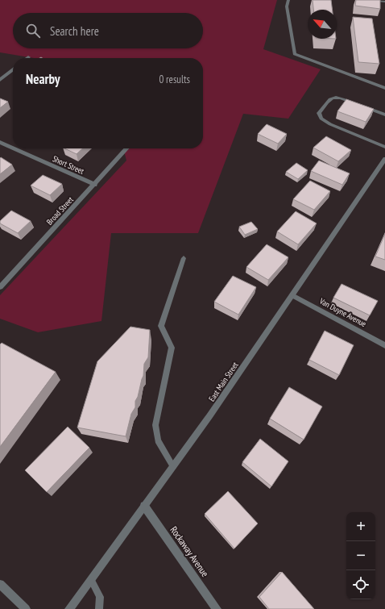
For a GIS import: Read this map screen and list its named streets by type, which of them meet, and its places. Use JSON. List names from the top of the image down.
{
  "streets": {
    "street": [
      "Short Street",
      "Broad Street",
      "Van Duyne Avenue",
      "East Main Street",
      "Rockaway Avenue"
    ]
  },
  "crossings": [
    ["Short Street", "Broad Street"],
    ["Van Duyne Avenue", "East Main Street"],
    ["East Main Street", "Rockaway Avenue"]
  ],
  "north": "top left",
  "page": {
    "search": "Search here",
    "heading": ["Nearby", "0 results"],
    "map_buttons": ["+", "−"]
  }
}
